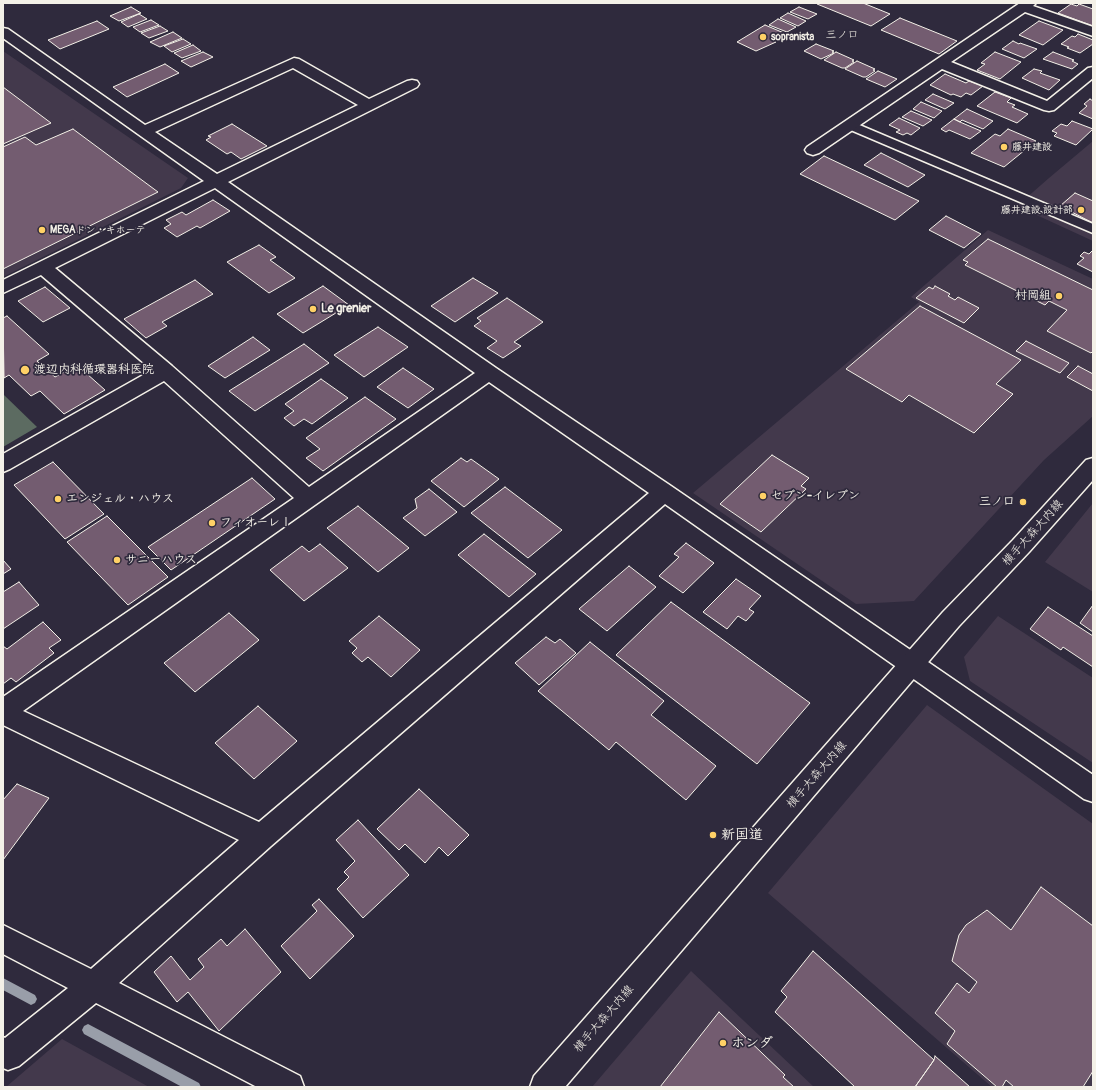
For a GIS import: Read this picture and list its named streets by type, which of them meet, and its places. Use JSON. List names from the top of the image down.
{
  "streets": {
    "street": ["横手大森大内線"]
  },
  "districts": ["三ノ口"],
  "places": [
    "sopranista",
    "藤井建設",
    "藤井建設 設計部",
    "MEGAドン・キホーテ",
    "村岡組",
    "Le grenier",
    "渡辺内科循環器科医院",
    "セブン-イレブン",
    "エンジェル・ハウス",
    "三ノ口",
    "フィオーレⅠ",
    "サニーハウス",
    "新国道",
    "ホンダ"
  ]
}
